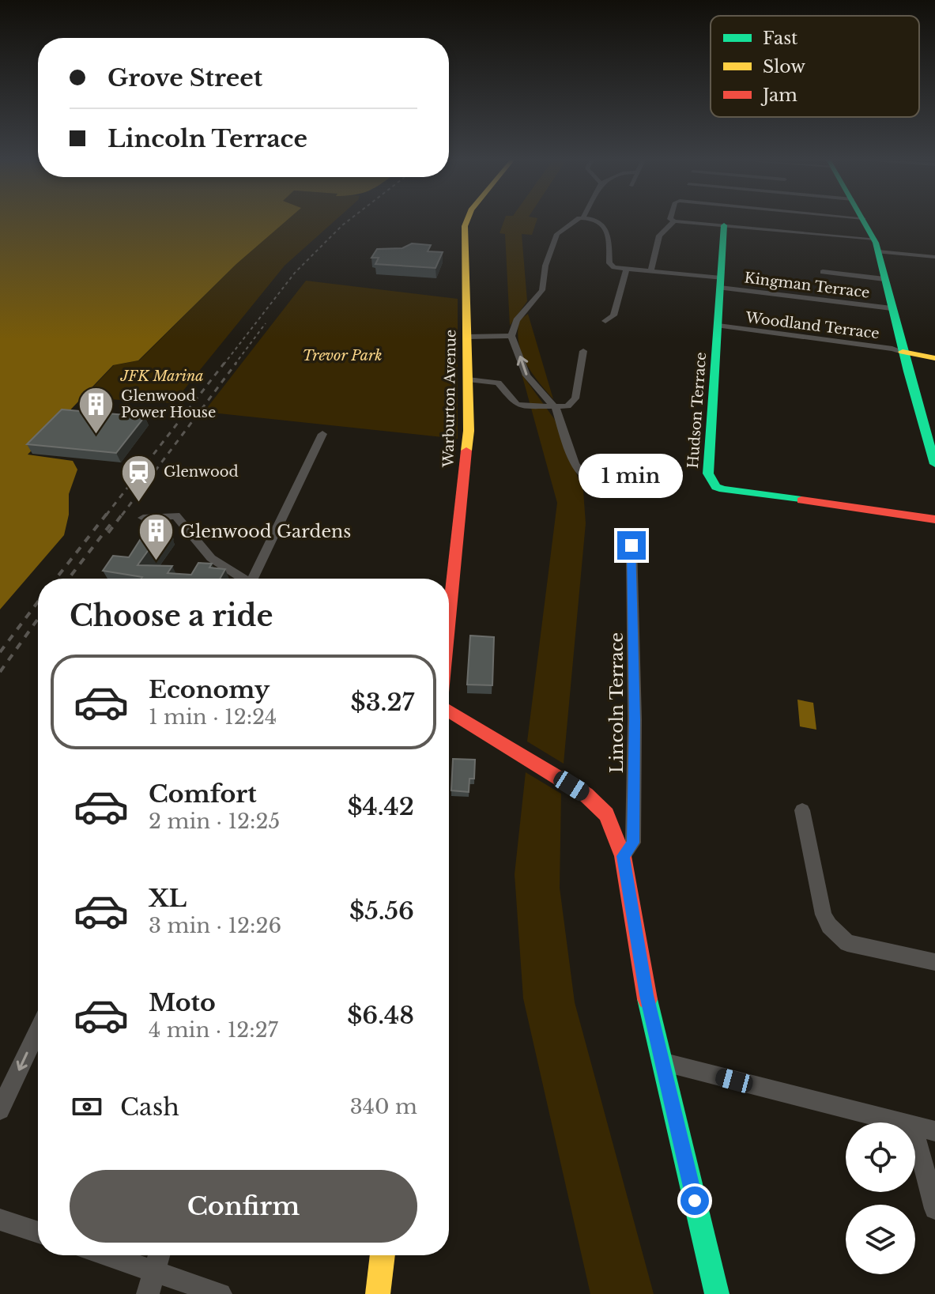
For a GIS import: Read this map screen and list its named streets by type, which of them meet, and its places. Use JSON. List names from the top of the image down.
{
  "streets": {
    "street": [
      "Kingman Terrace",
      "Woodland Terrace",
      "Warburton Avenue",
      "Hudson Terrace",
      "Lincoln Terrace"
    ]
  },
  "crossings": [
    ["Kingman Terrace", "Hudson Terrace"],
    ["Woodland Terrace", "Hudson Terrace"]
  ],
  "parks": ["Trevor Park", "JFK Marina"],
  "places": {
    "building": ["Glenwood Power House", "Glenwood Gardens"],
    "station": ["Glenwood"]
  },
  "legend": ["Fast", "Slow", "Jam"],
  "page": {
    "banner": ["Grove Street", "Lincoln Terrace"],
    "bubble": "1 min",
    "heading": "Choose a ride",
    "list": [
      {
        "name": "Economy",
        "note": "1 min · 12:24",
        "value": "$3.27"
      },
      {
        "name": "Comfort",
        "note": "2 min · 12:25",
        "value": "$4.42"
      },
      {
        "name": "XL",
        "note": "3 min · 12:26",
        "value": "$5.56"
      },
      {
        "name": "Moto",
        "note": "4 min · 12:27",
        "value": "$6.48"
      }
    ],
    "pay": ["Cash", "340 m"],
    "buttons": "Confirm"
  }
}
